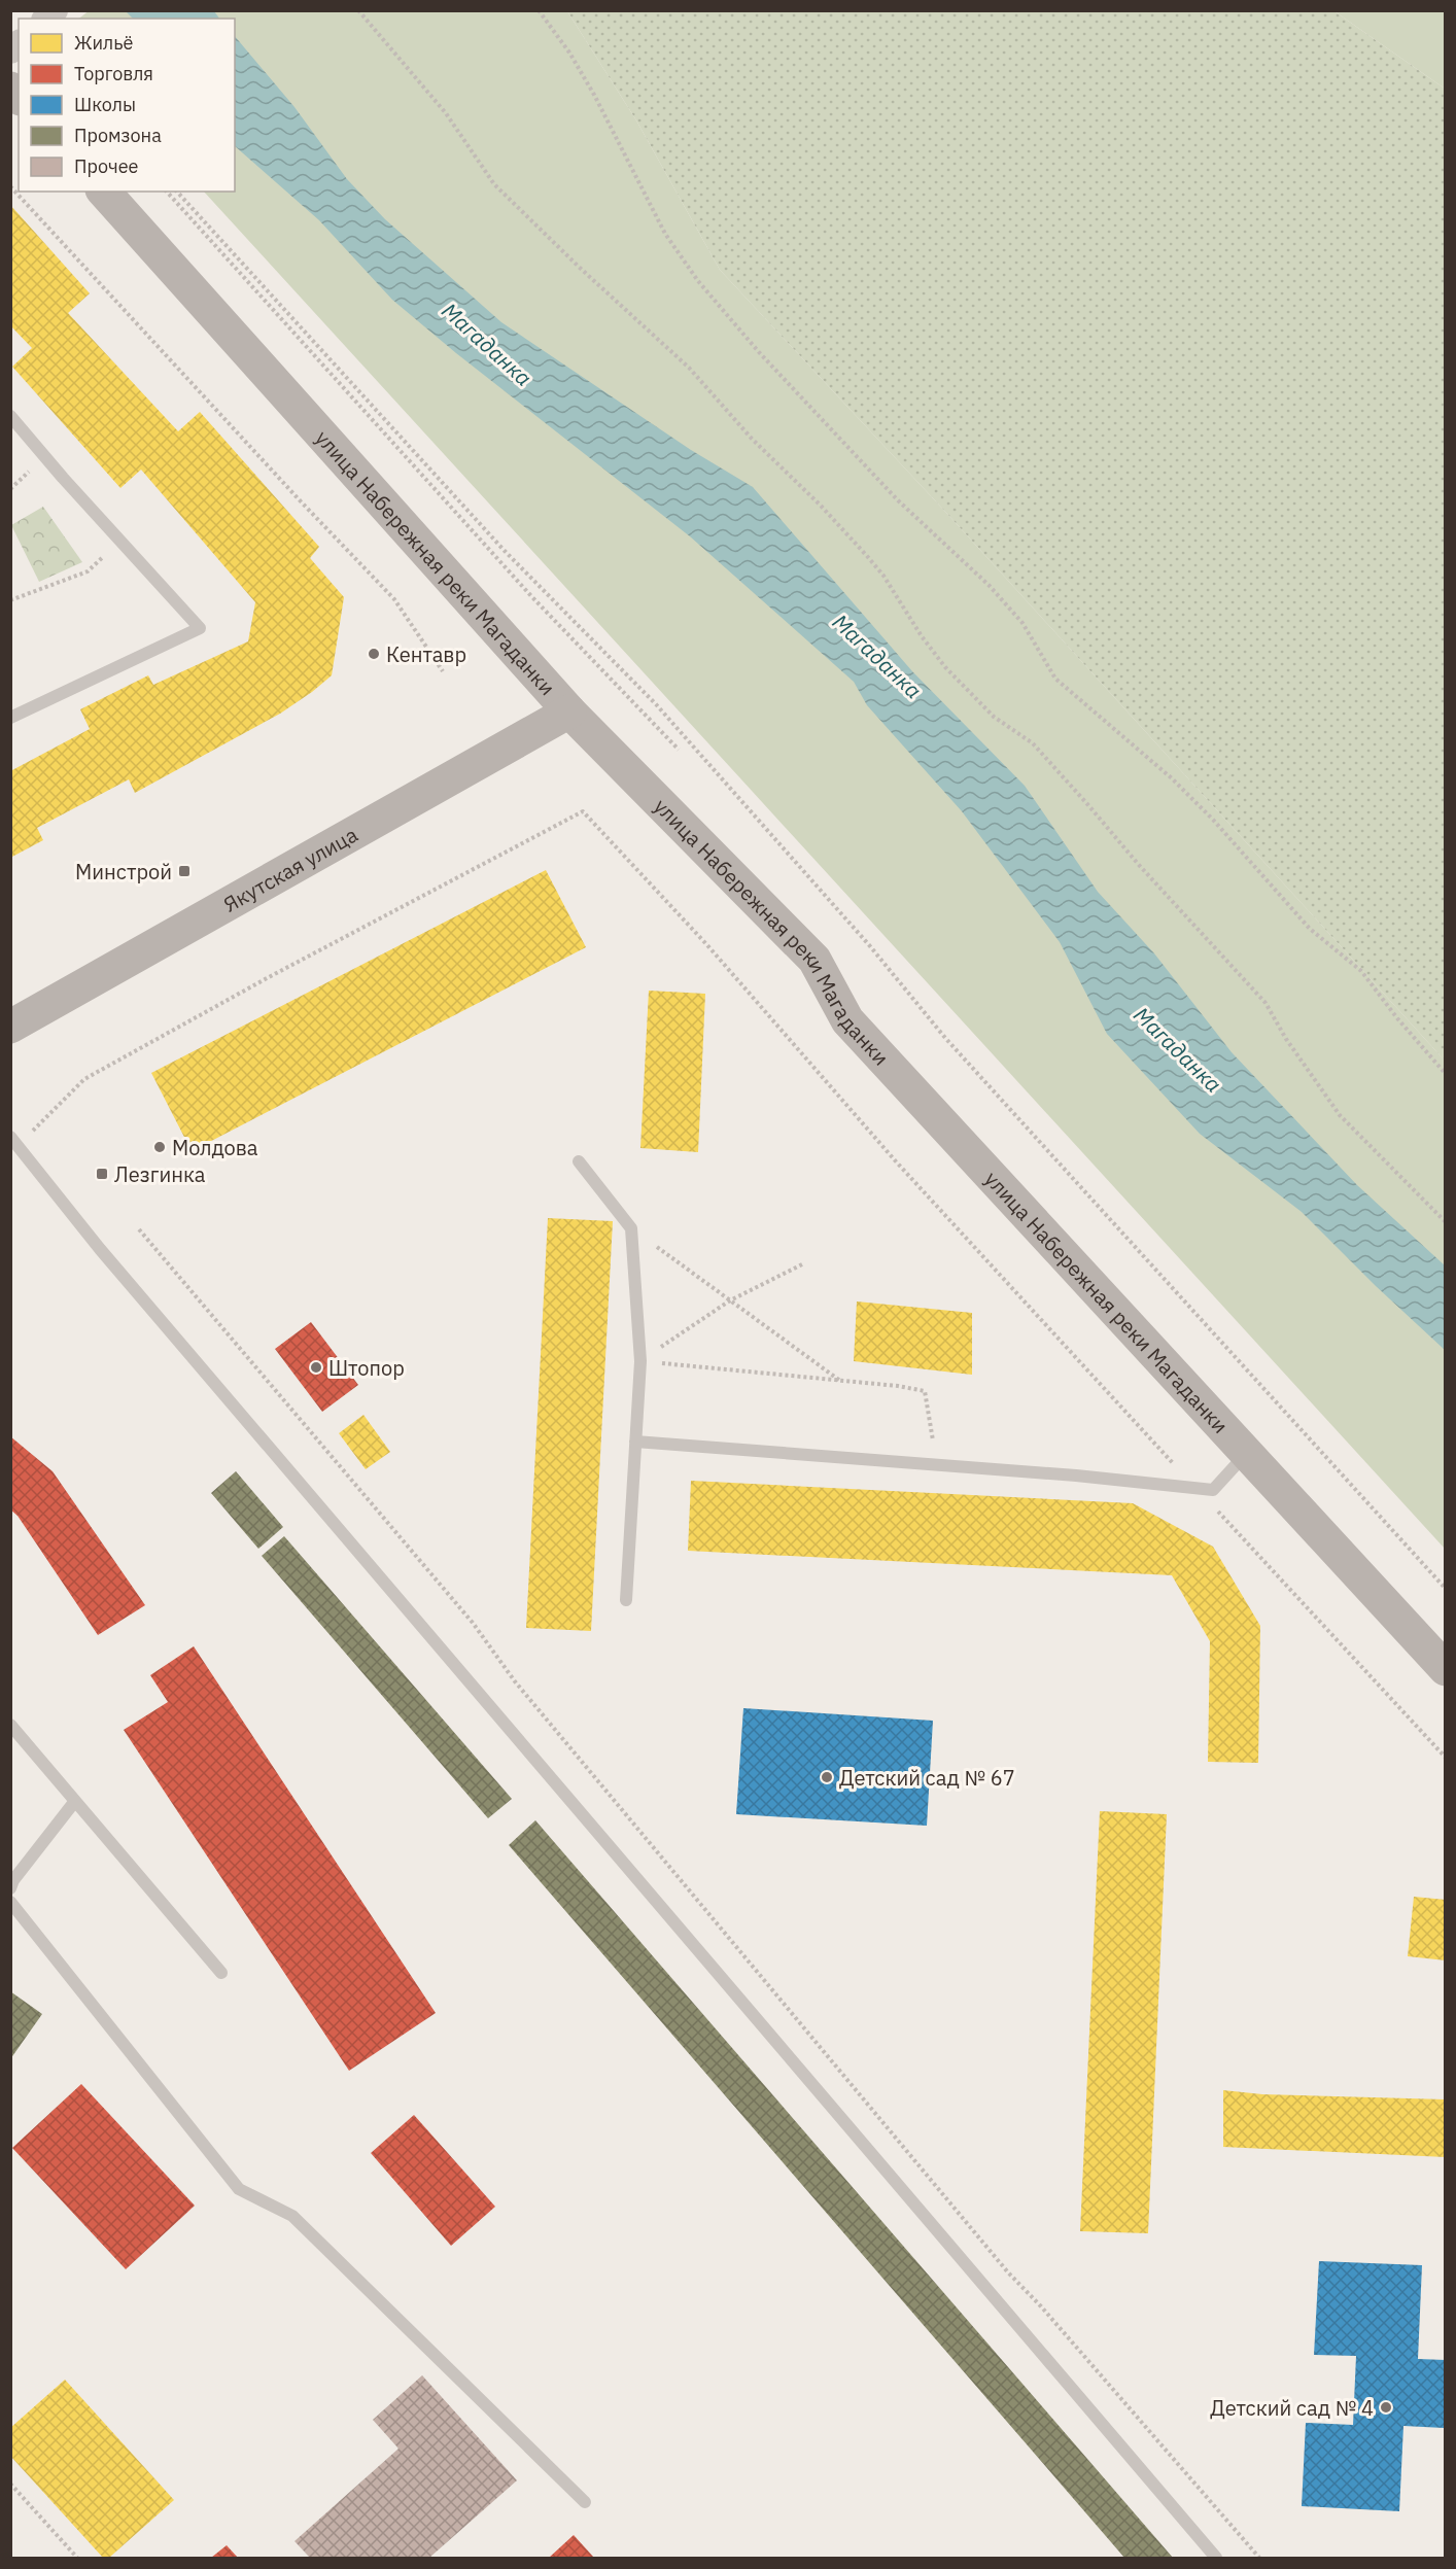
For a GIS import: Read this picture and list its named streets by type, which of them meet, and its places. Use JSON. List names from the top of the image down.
{
  "streets": {
    "street": ["улица Набережная реки Магаданки", "Якутская улица"]
  },
  "crossings": [
    ["улица Набережная реки Магаданки", "Якутская улица"]
  ],
  "water": ["Магаданка"],
  "places": {
    "other": [
      "Кентавр",
      "Молдова",
      "Штопор",
      "Детский сад № 67",
      "Детский сад № 4"
    ],
    "transit": ["Минстрой", "Лезгинка"]
  },
  "legend": [
    "Жильё",
    "Торговля",
    "Школы",
    "Промзона",
    "Прочее"
  ]
}
